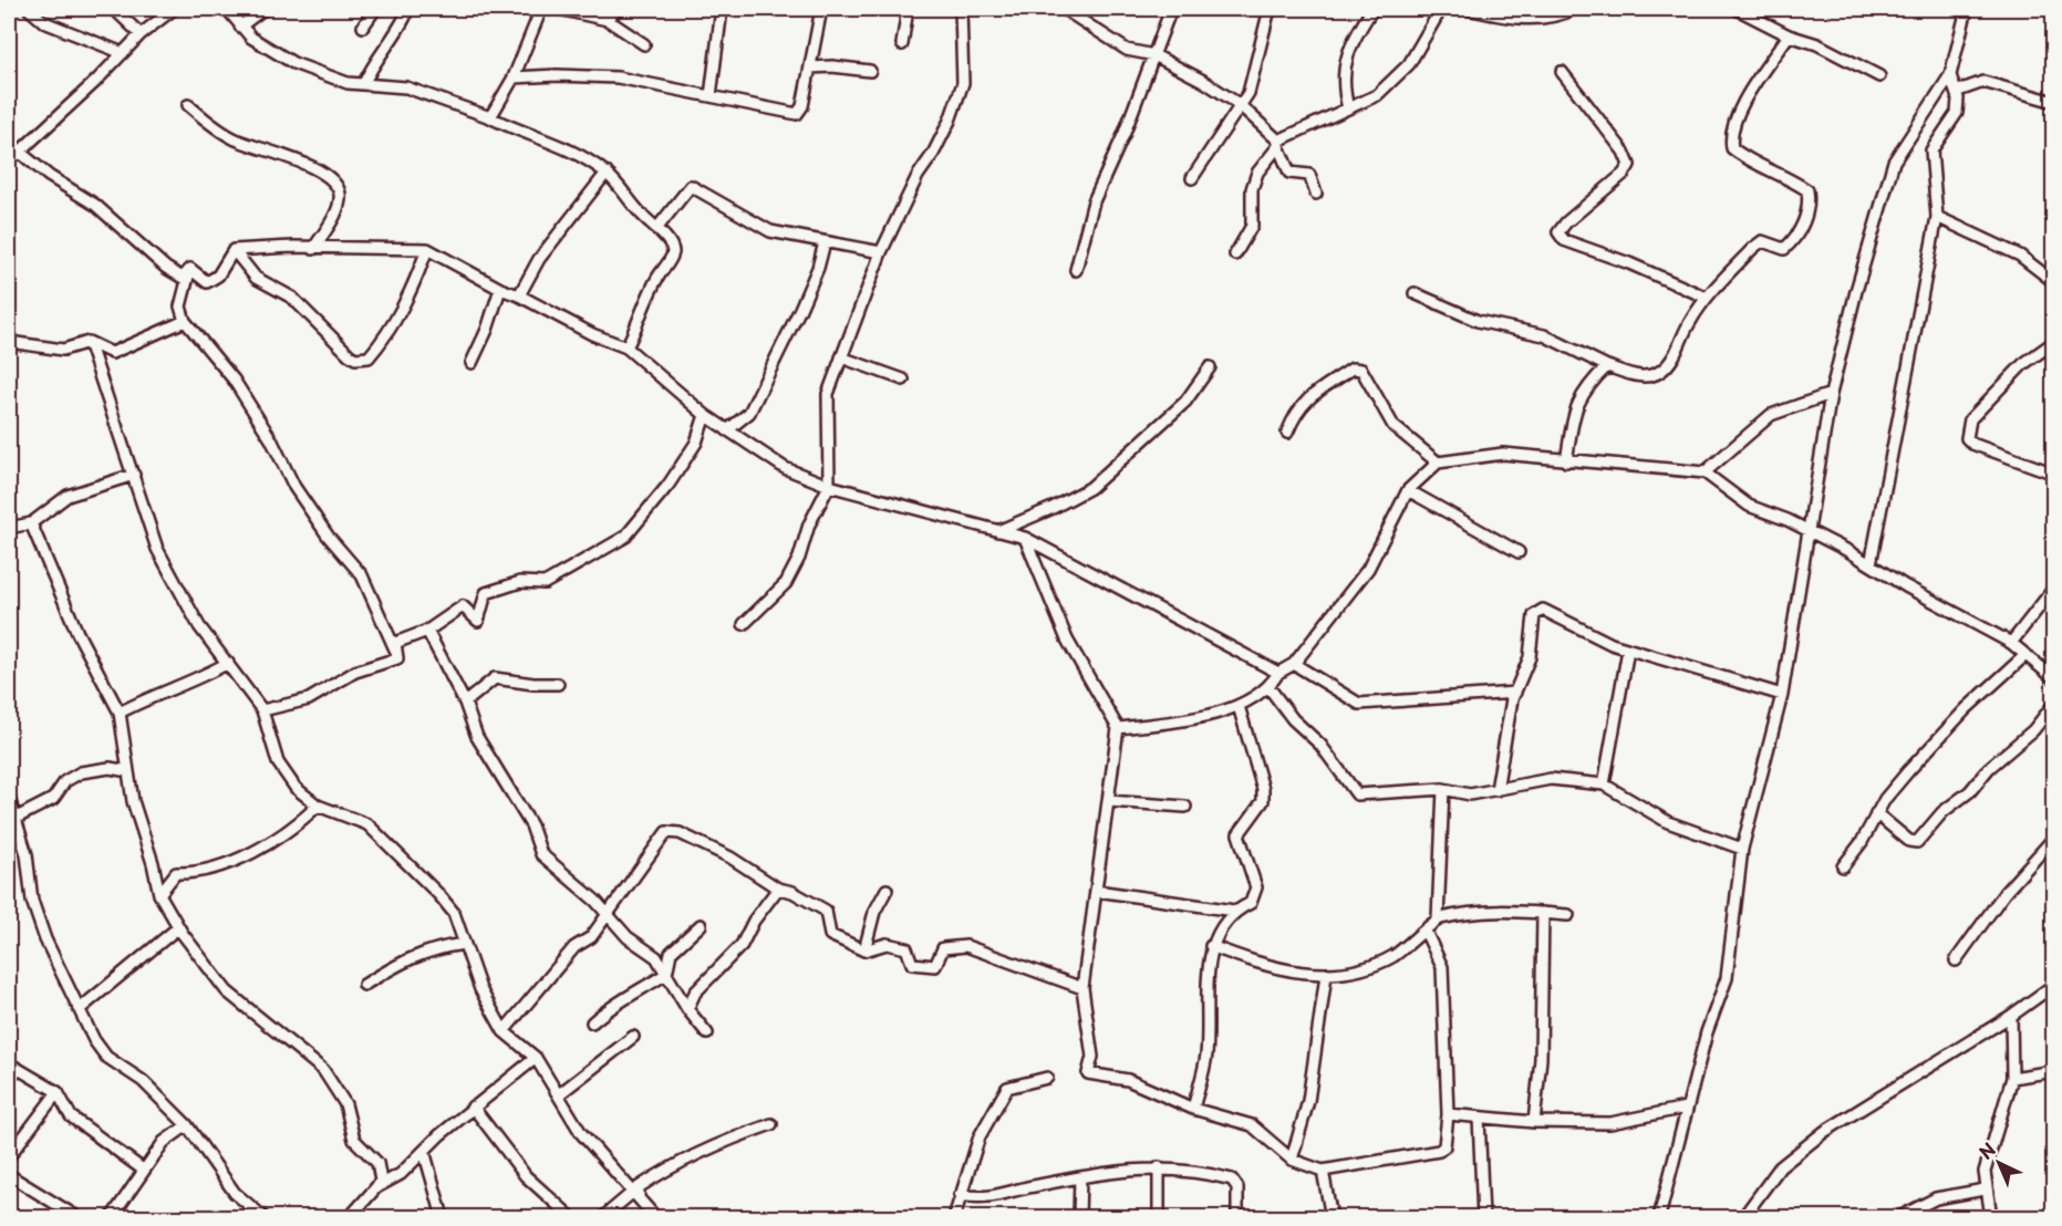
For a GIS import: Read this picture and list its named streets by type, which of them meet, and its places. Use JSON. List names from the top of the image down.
{
  "north": "top left"
}
